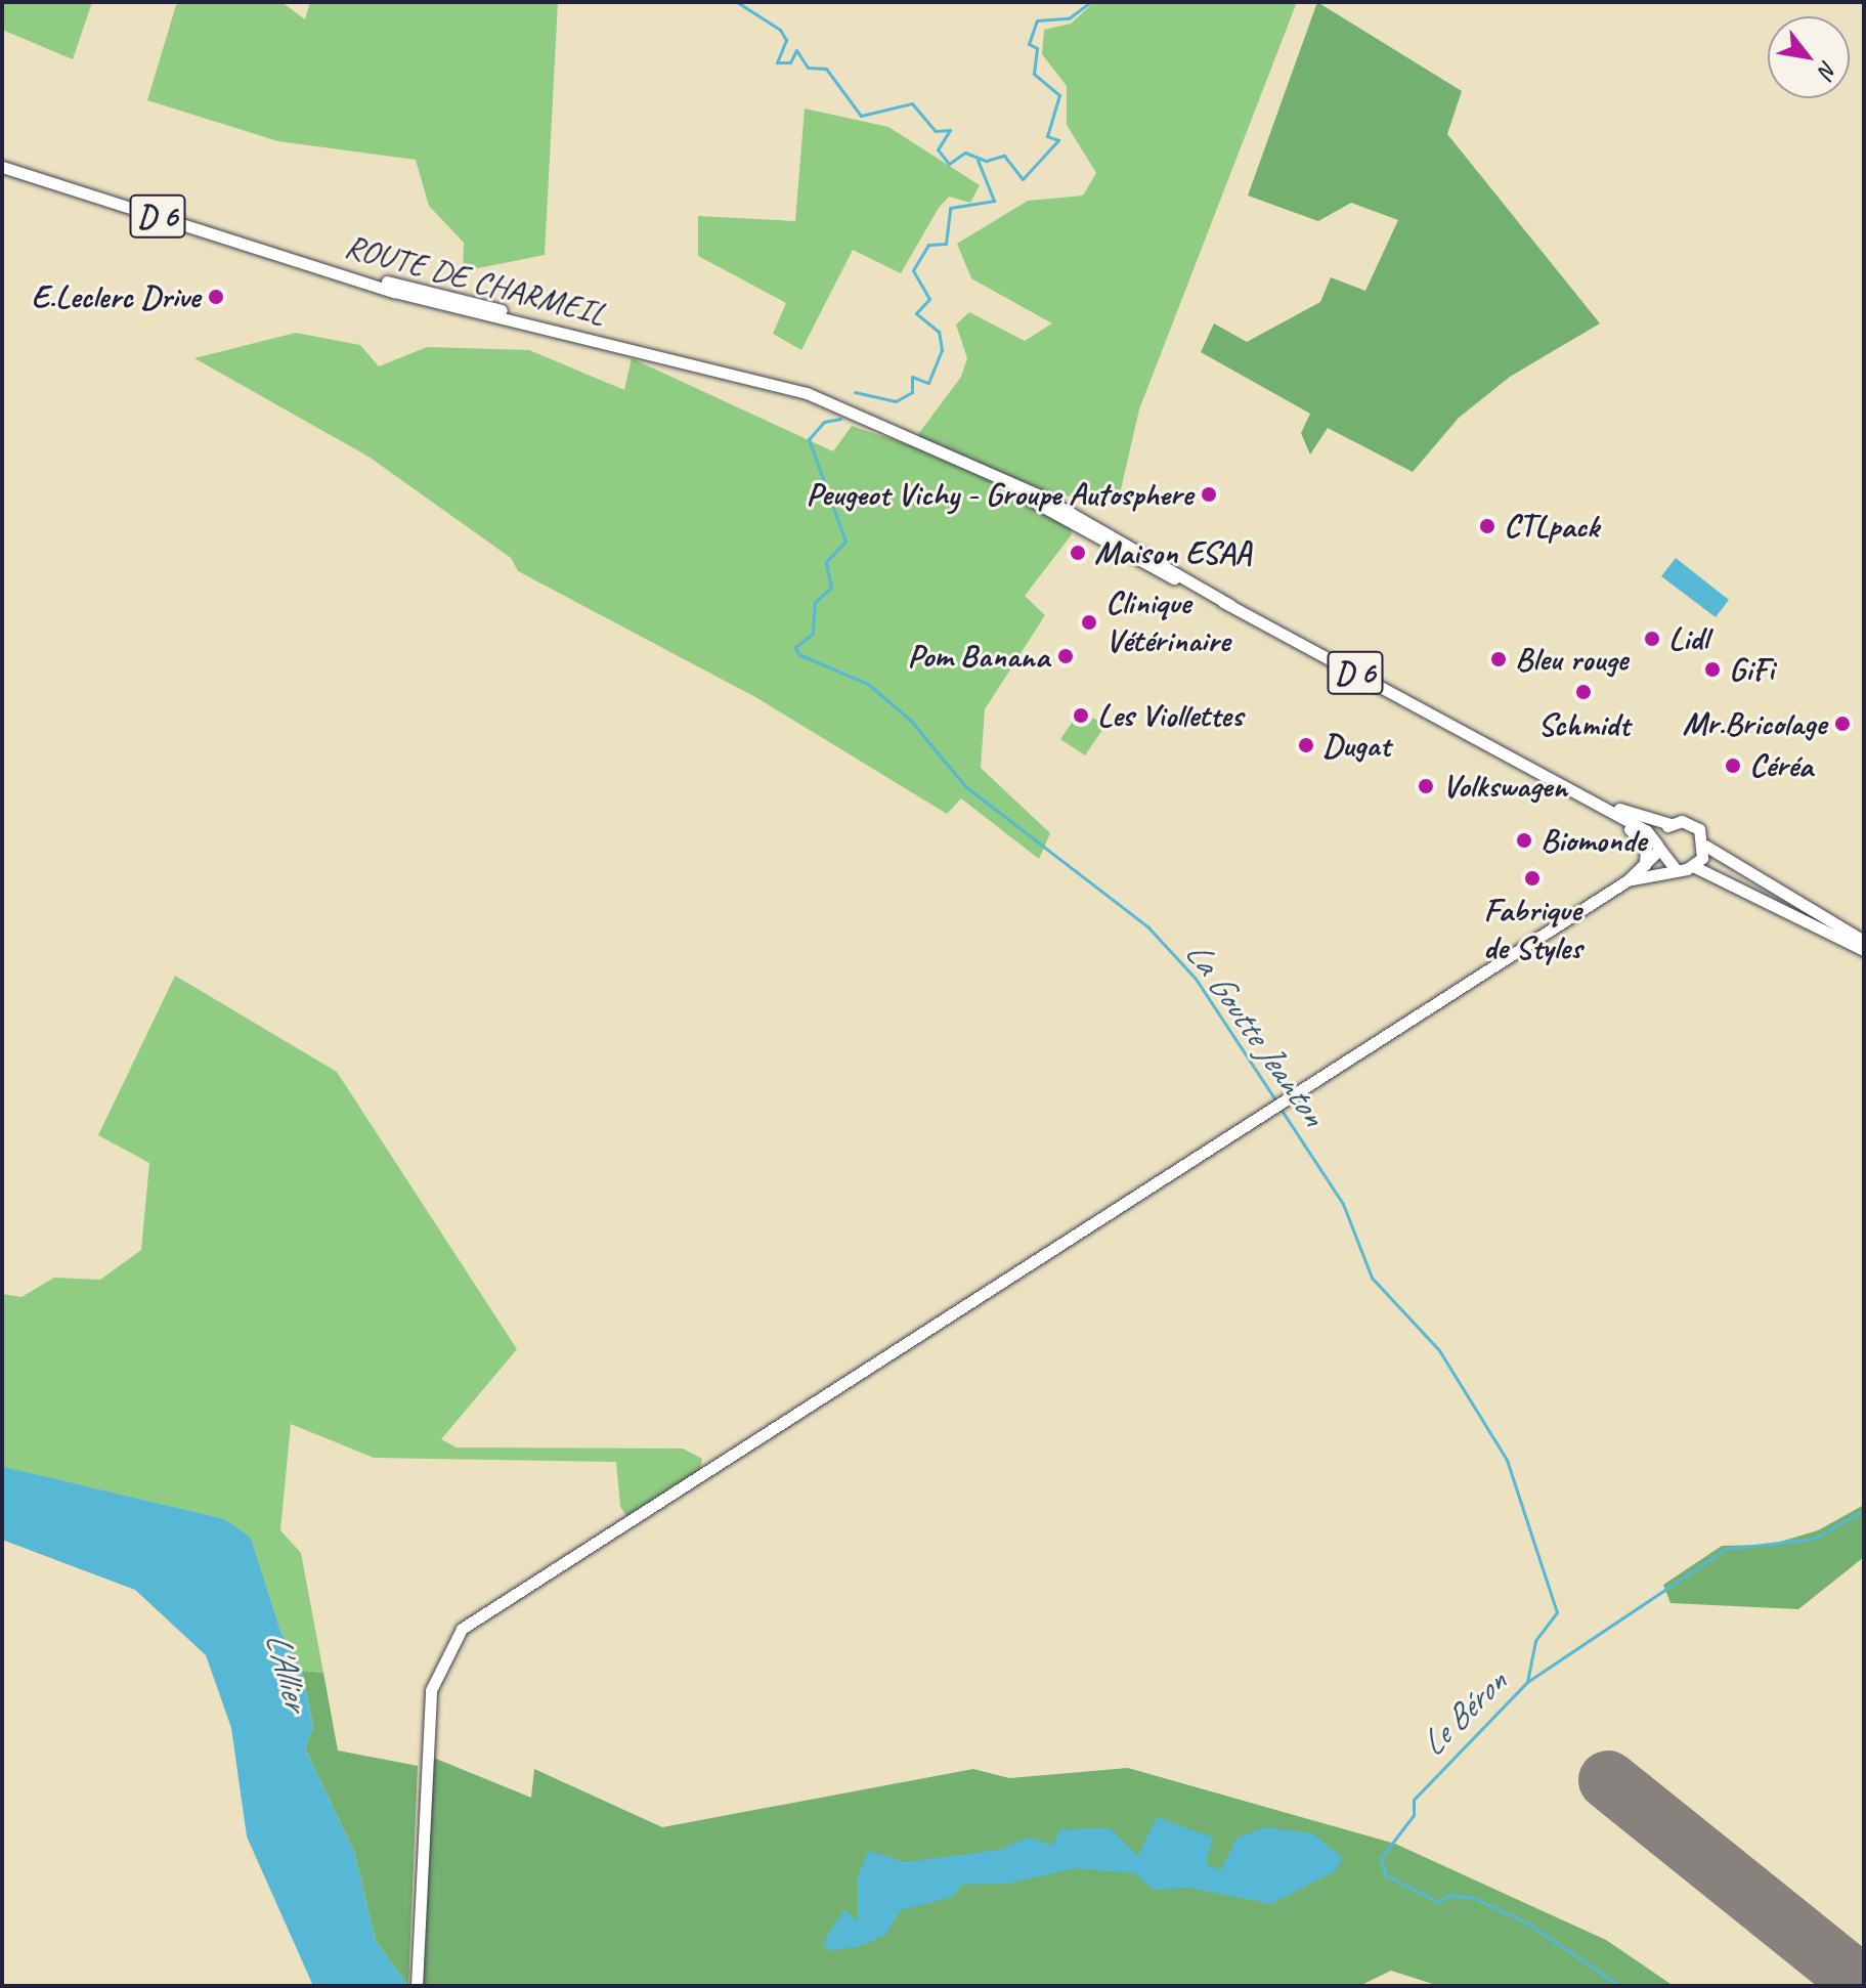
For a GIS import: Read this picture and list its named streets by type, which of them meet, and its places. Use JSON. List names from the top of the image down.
{
  "streets": {
    "main road": ["D 6", "ROUTE DE CHARMEIL"]
  },
  "crossings": [
    ["D 6", "ROUTE DE CHARMEIL"]
  ],
  "water": ["La Goutte Jeanton", "L'Allier", "Le Béron"],
  "places": [
    "E.Leclerc Drive",
    "Peugeot Vichy - Groupe Autosphere",
    "CTLpack",
    "Maison ESAA",
    "Clinique Vétérinaire",
    "Lidl",
    "Pom Banana",
    "Bleu rouge",
    "GiFi",
    "Schmidt",
    "Les Viollettes",
    "Mr.Bricolage",
    "Dugat",
    "Céréa",
    "Volkswagen",
    "Biomonde",
    "Fabrique de Styles"
  ],
  "north": "bottom right"
}
